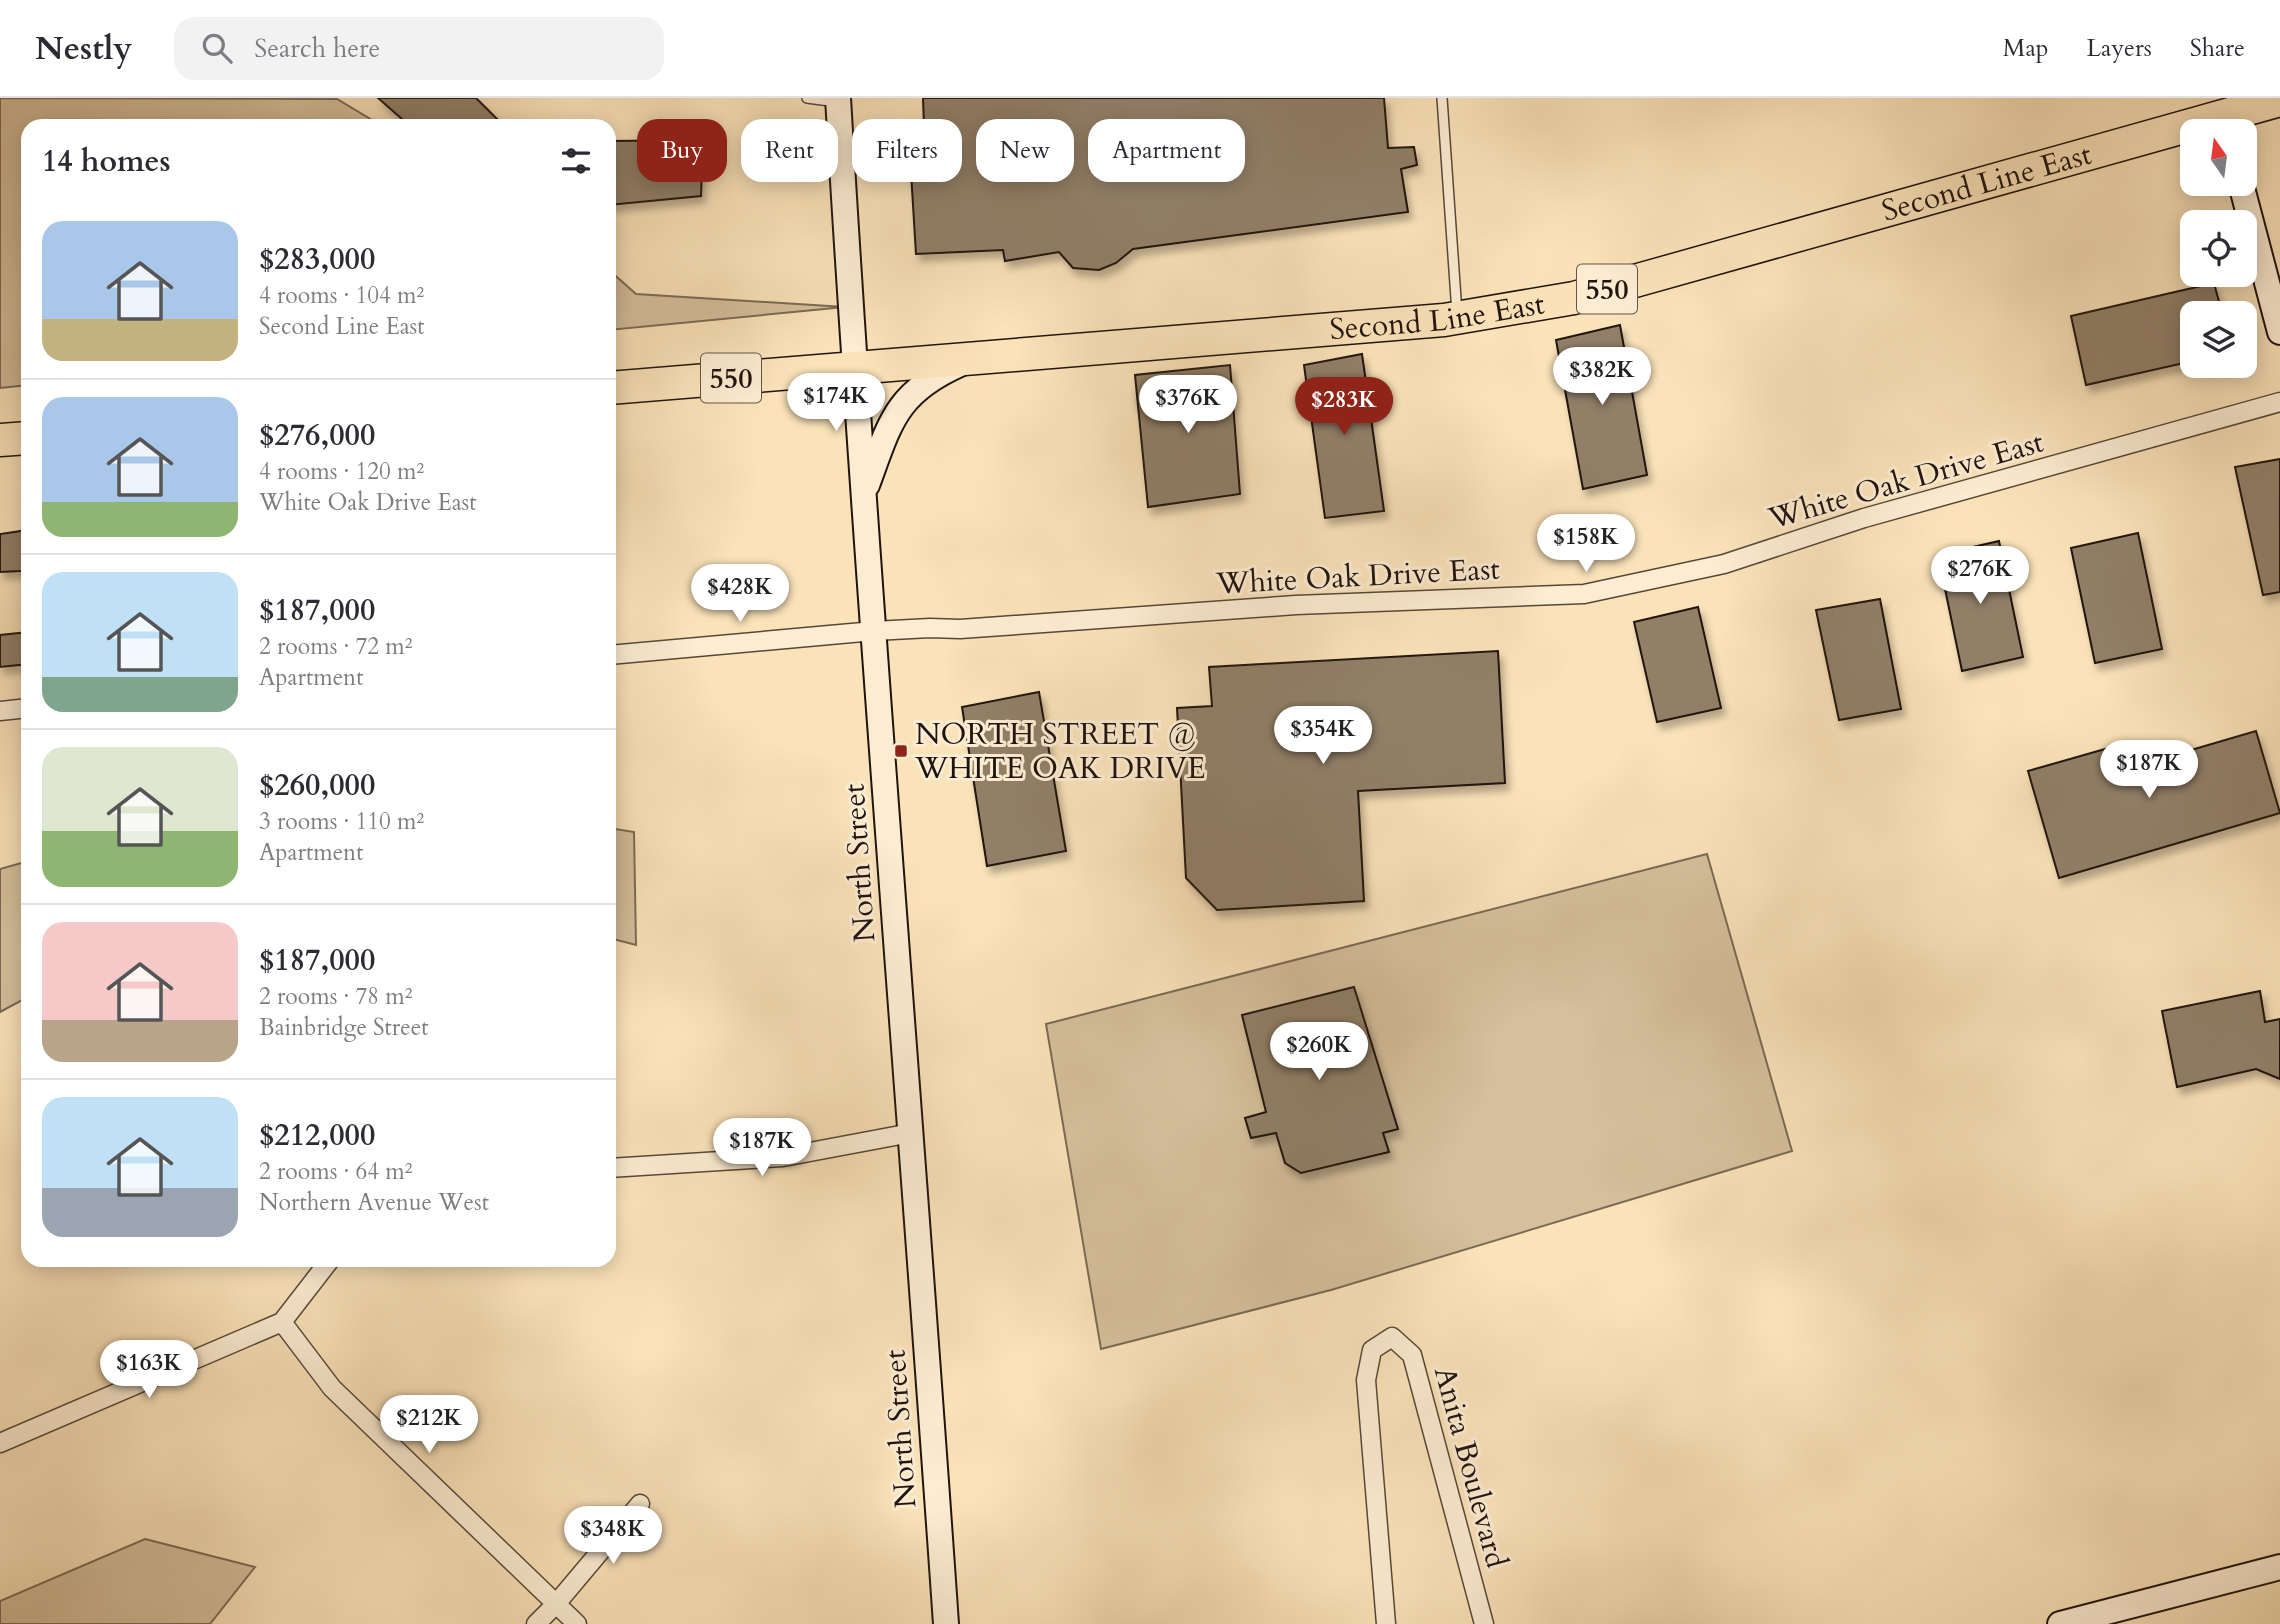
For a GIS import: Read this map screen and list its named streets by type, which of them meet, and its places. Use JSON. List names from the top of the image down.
{
  "streets": {
    "highway": ["Second Line East", "550"],
    "main road": ["North Street"],
    "street": ["White Oak Drive East", "Anita Boulevard"]
  },
  "crossings": [
    ["Second Line East", "North Street"],
    ["White Oak Drive East", "North Street"]
  ],
  "places": {
    "transit": ["NORTH STREET @ WHITE OAK DRIVE"]
  },
  "north": "top",
  "page": {
    "header": "Nestly",
    "search": "Search here",
    "nav": ["Map", "Layers", "Share"],
    "chip": [
      "Buy",
      "Rent",
      "Filters",
      "New",
      "Apartment"
    ],
    "heading": "14 homes",
    "list": [
      {
        "name": "$283,000",
        "note": "4 rooms · 104 m² · Second Line East"
      },
      {
        "name": "$276,000",
        "note": "4 rooms · 120 m² · White Oak Drive East"
      },
      {
        "name": "$187,000",
        "note": "2 rooms · 72 m² · Apartment"
      },
      {
        "name": "$260,000",
        "note": "3 rooms · 110 m² · Apartment"
      },
      {
        "name": "$187,000",
        "note": "2 rooms · 78 m² · Bainbridge Street"
      },
      {
        "name": "$212,000",
        "note": "2 rooms · 64 m² · Northern Avenue West"
      }
    ],
    "price": [
      "$382K",
      "$174K",
      "$376K",
      "$283K",
      "$158K",
      "$276K",
      "$428K",
      "$354K",
      "$187K",
      "$260K",
      "$187K",
      "$163K",
      "$212K",
      "$348K"
    ]
  }
}
